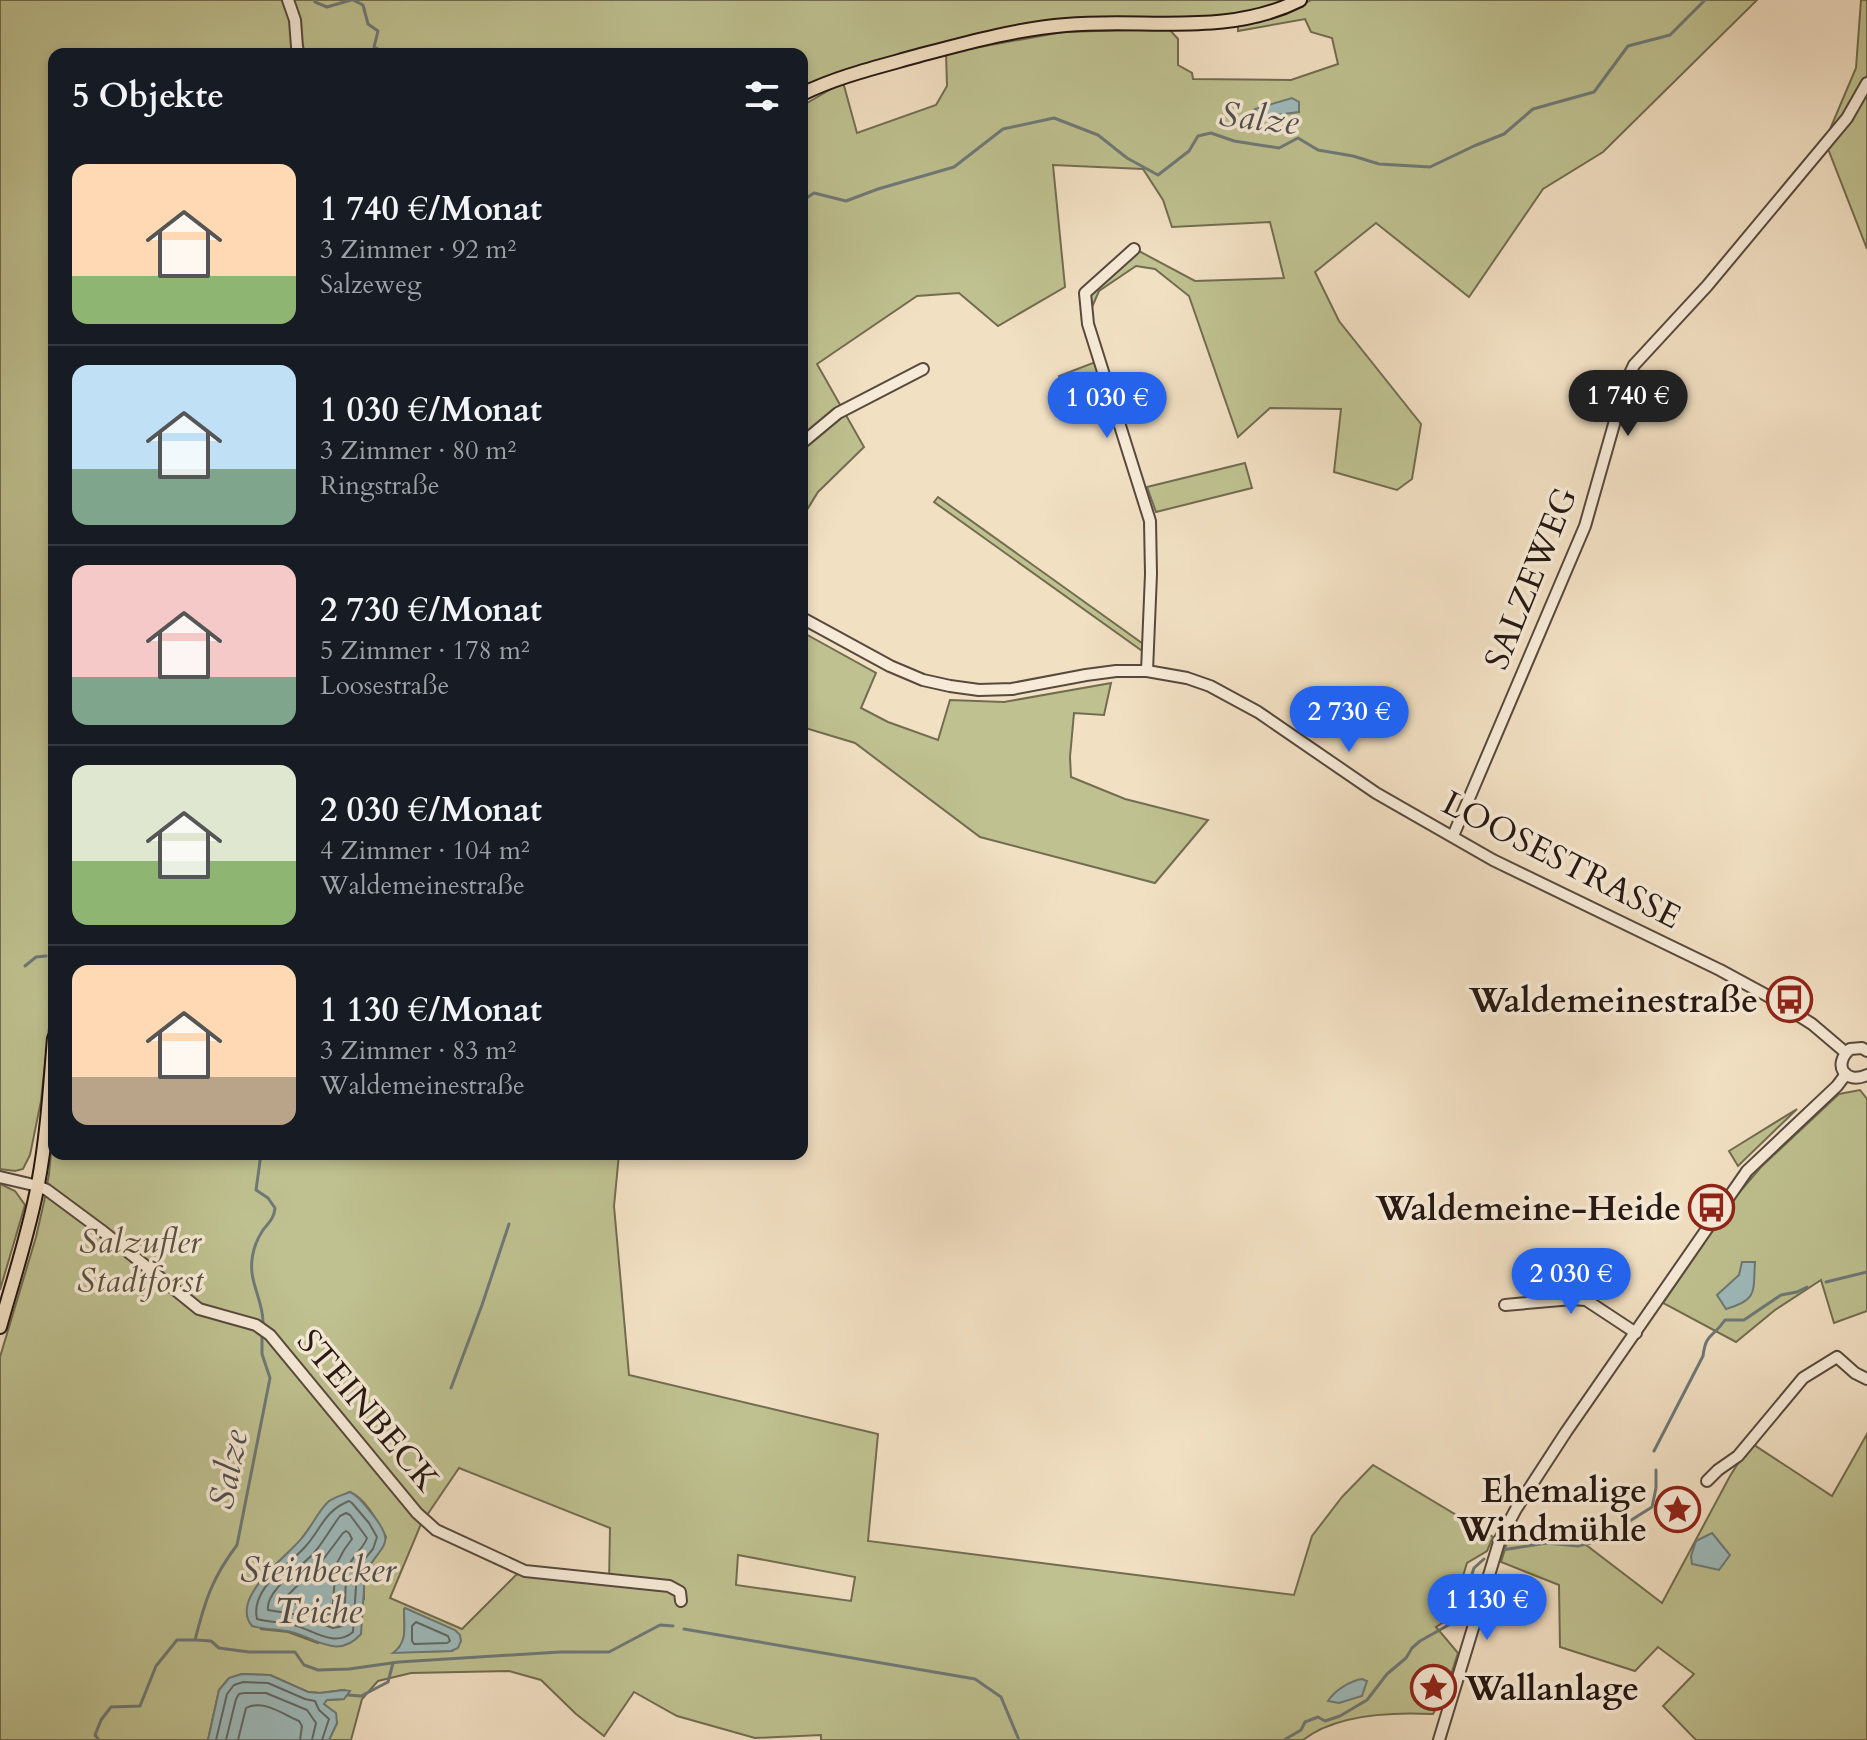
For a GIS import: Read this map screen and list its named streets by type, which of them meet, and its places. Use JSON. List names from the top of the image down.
{
  "streets": {
    "street": ["SALZEWEG", "LOOSESTRASSE", "STEINBECK"]
  },
  "crossings": [
    ["SALZEWEG", "LOOSESTRASSE"]
  ],
  "water": ["Salze", "Steinbecker Teiche"],
  "parks": ["Salzufler Stadtforst"],
  "places": {
    "bus stop": ["Waldemeinestraße", "Waldemeine-Heide"],
    "place": ["Ehemalige Windmühle", "Wallanlage"]
  },
  "page": {
    "heading": "5 Objekte",
    "list": [
      {
        "name": "1 740 €/Monat",
        "note": "3 Zimmer · 92 m² · Salzeweg"
      },
      {
        "name": "1 030 €/Monat",
        "note": "3 Zimmer · 80 m² · Ringstraße"
      },
      {
        "name": "2 730 €/Monat",
        "note": "5 Zimmer · 178 m² · Loosestraße"
      },
      {
        "name": "2 030 €/Monat",
        "note": "4 Zimmer · 104 m² · Waldemeinestraße"
      },
      {
        "name": "1 130 €/Monat",
        "note": "3 Zimmer · 83 m² · Waldemeinestraße"
      }
    ],
    "price": [
      "1 740 €",
      "1 030 €",
      "2 730 €",
      "2 030 €",
      "1 130 €"
    ]
  }
}
